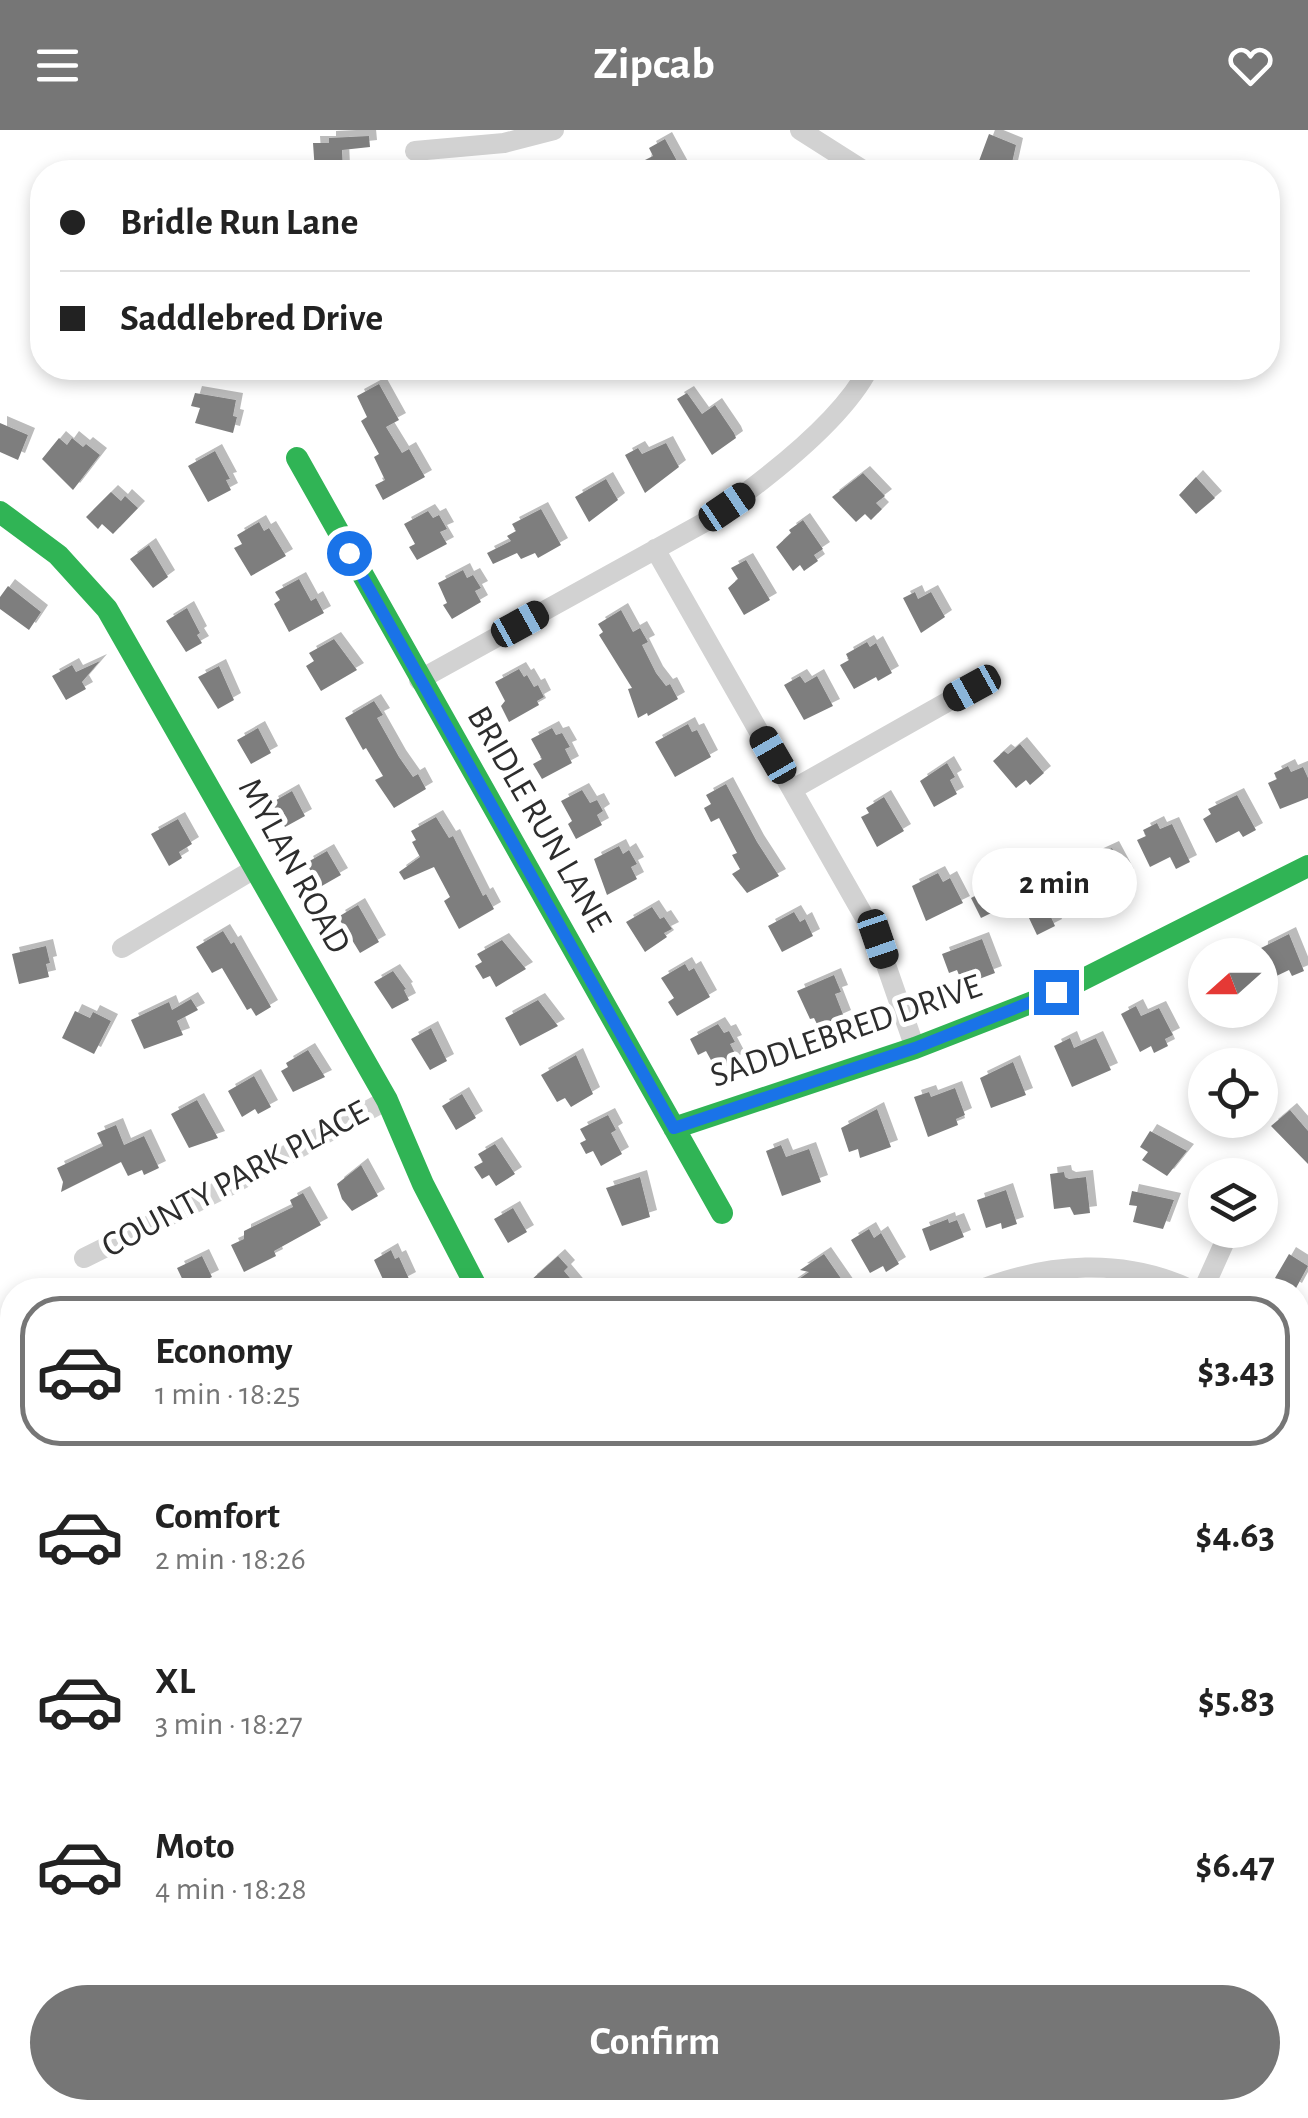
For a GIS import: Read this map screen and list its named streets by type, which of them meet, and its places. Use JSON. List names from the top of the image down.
{
  "streets": {
    "street": [
      "BRIDLE RUN LANE",
      "MYLAN ROAD",
      "SADDLEBRED DRIVE",
      "COUNTY PARK PLACE"
    ]
  },
  "crossings": [
    ["BRIDLE RUN LANE", "SADDLEBRED DRIVE"],
    ["MYLAN ROAD", "COUNTY PARK PLACE"]
  ],
  "north": "left",
  "page": {
    "header": "Zipcab",
    "banner": ["Bridle Run Lane", "Saddlebred Drive"],
    "bubble": "2 min",
    "list": [
      {
        "name": "Economy",
        "note": "1 min · 18:25",
        "value": "$3.43"
      },
      {
        "name": "Comfort",
        "note": "2 min · 18:26",
        "value": "$4.63"
      },
      {
        "name": "XL",
        "note": "3 min · 18:27",
        "value": "$5.83"
      },
      {
        "name": "Moto",
        "note": "4 min · 18:28",
        "value": "$6.47"
      }
    ],
    "buttons": "Confirm"
  }
}
